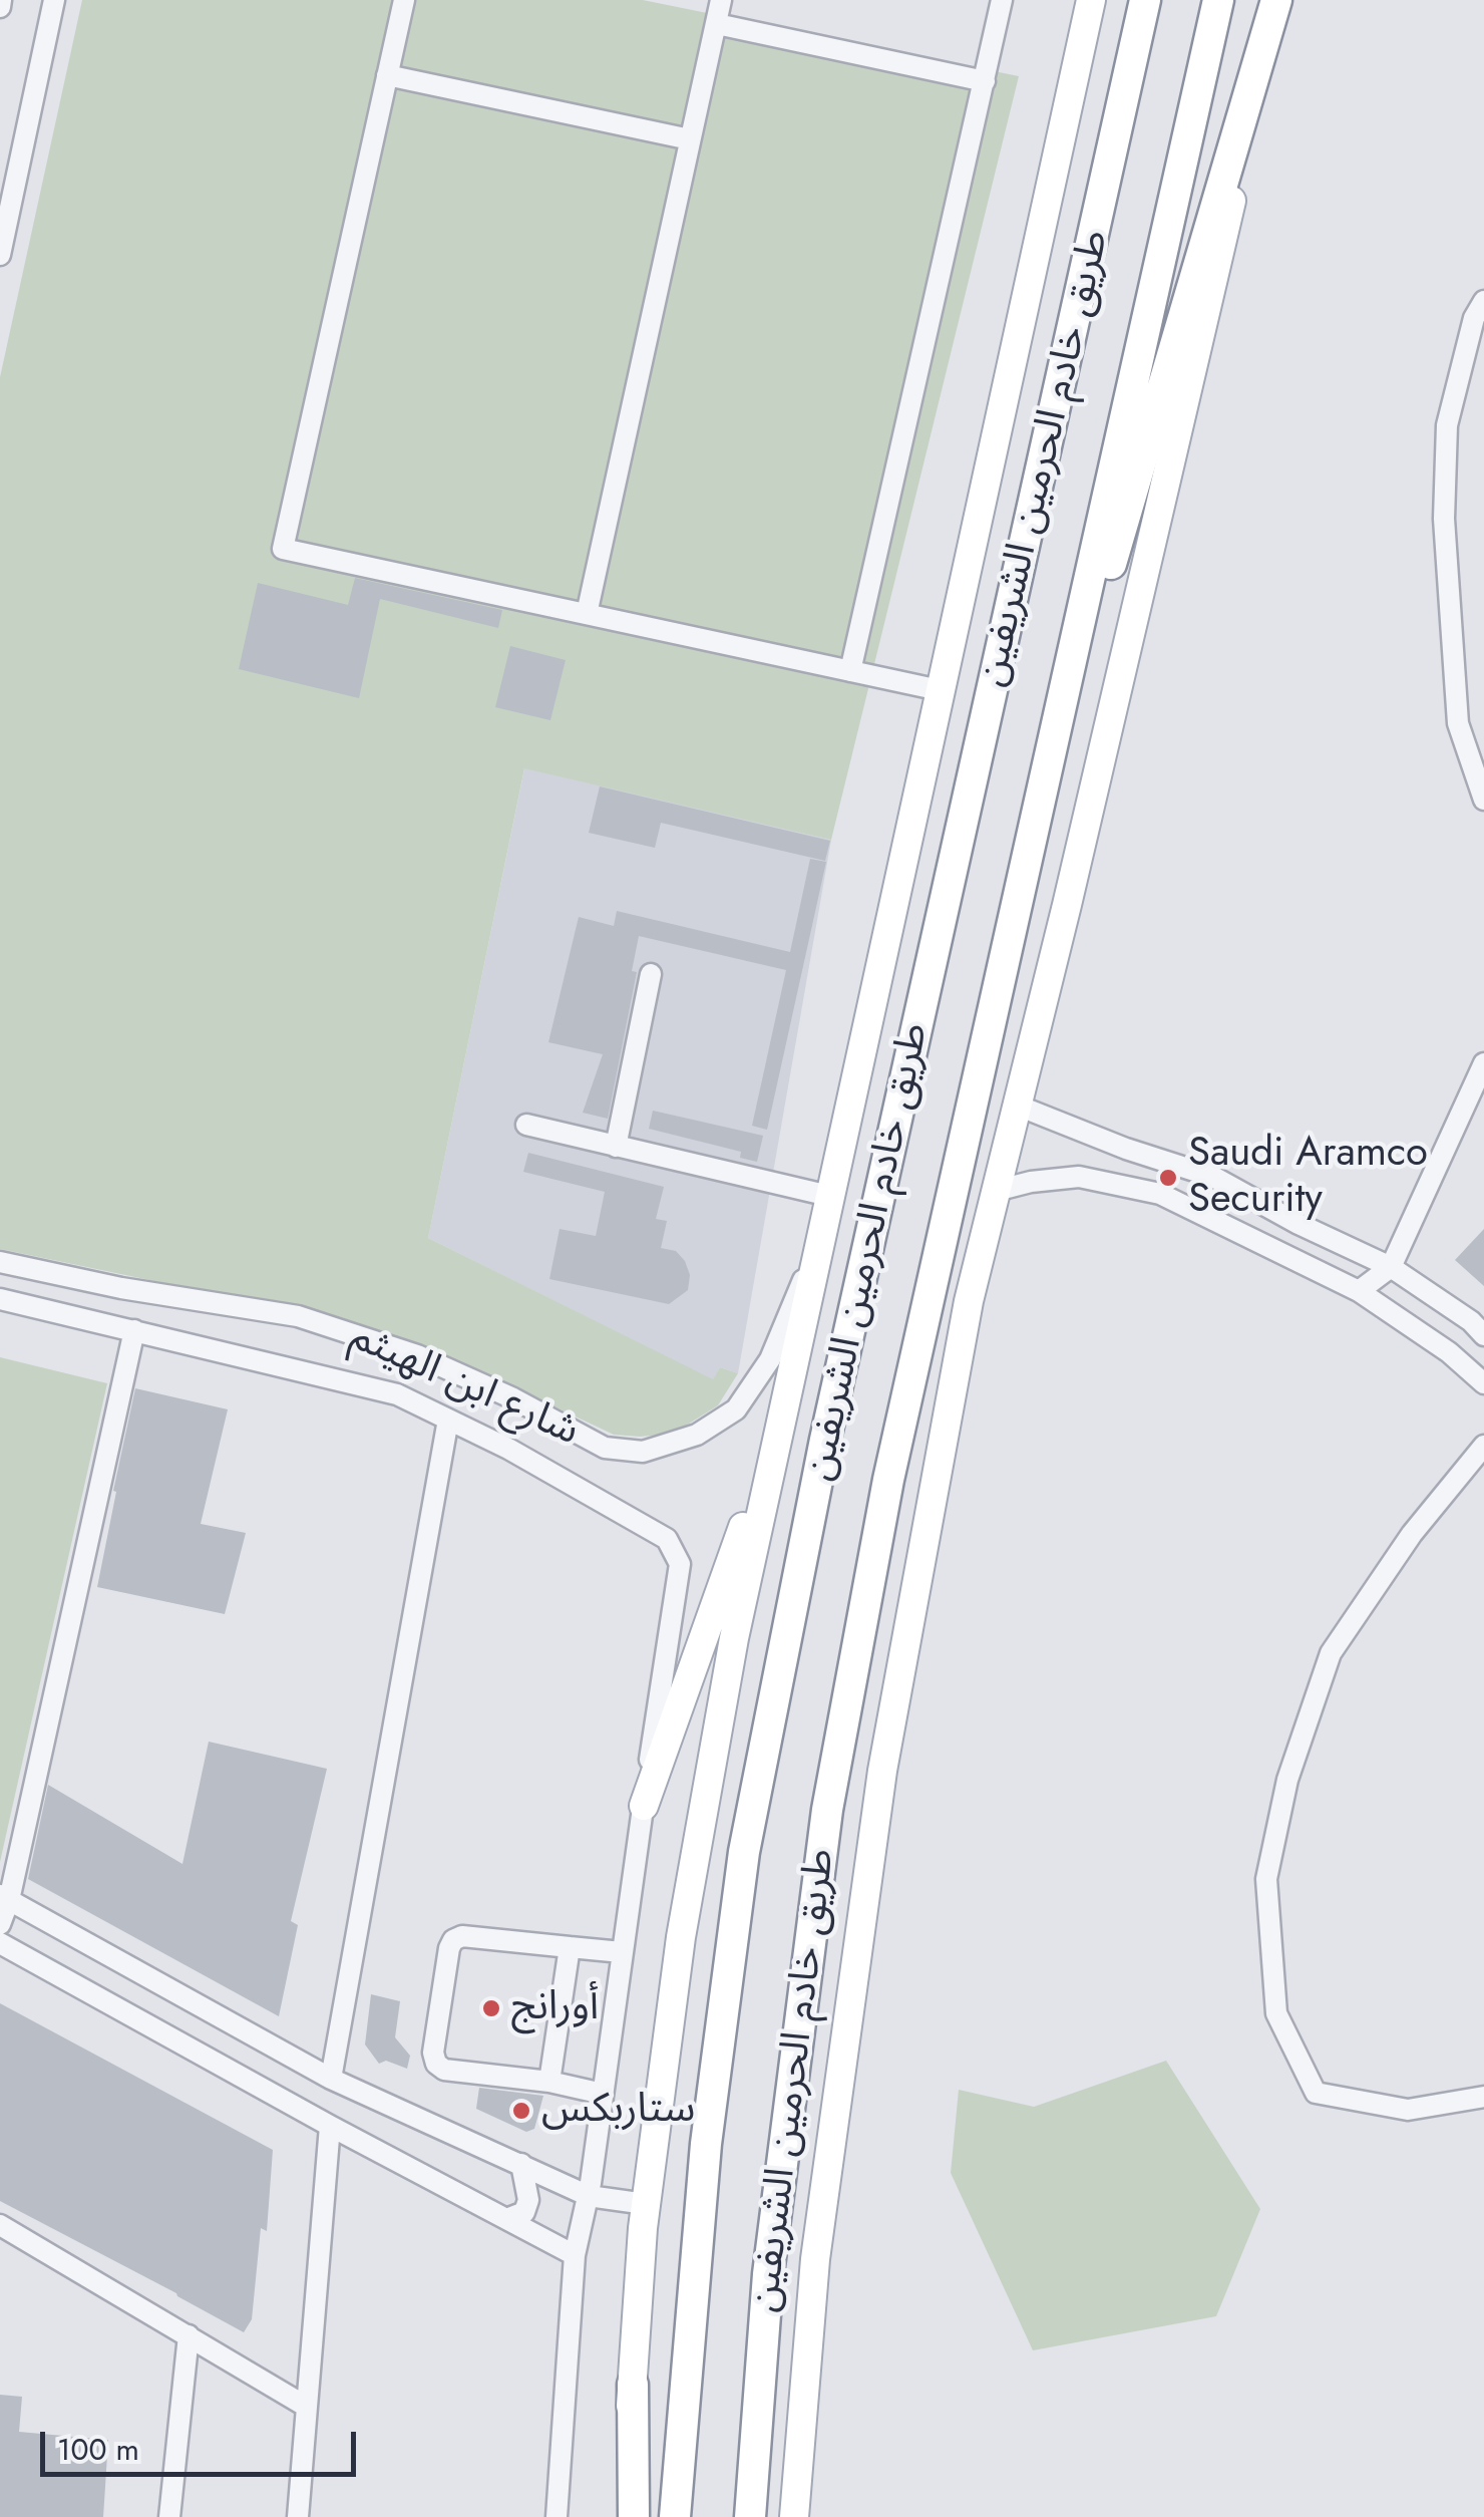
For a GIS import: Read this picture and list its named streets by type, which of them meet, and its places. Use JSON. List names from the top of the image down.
{
  "streets": {
    "highway": ["طريق خادم الحرمين الشريفين"],
    "street": ["شارع ابن الهيثم"]
  },
  "places": ["Saudi Aramco Security", "أورانج", "ستاربكس"],
  "scale_bar": "100 m"
}
